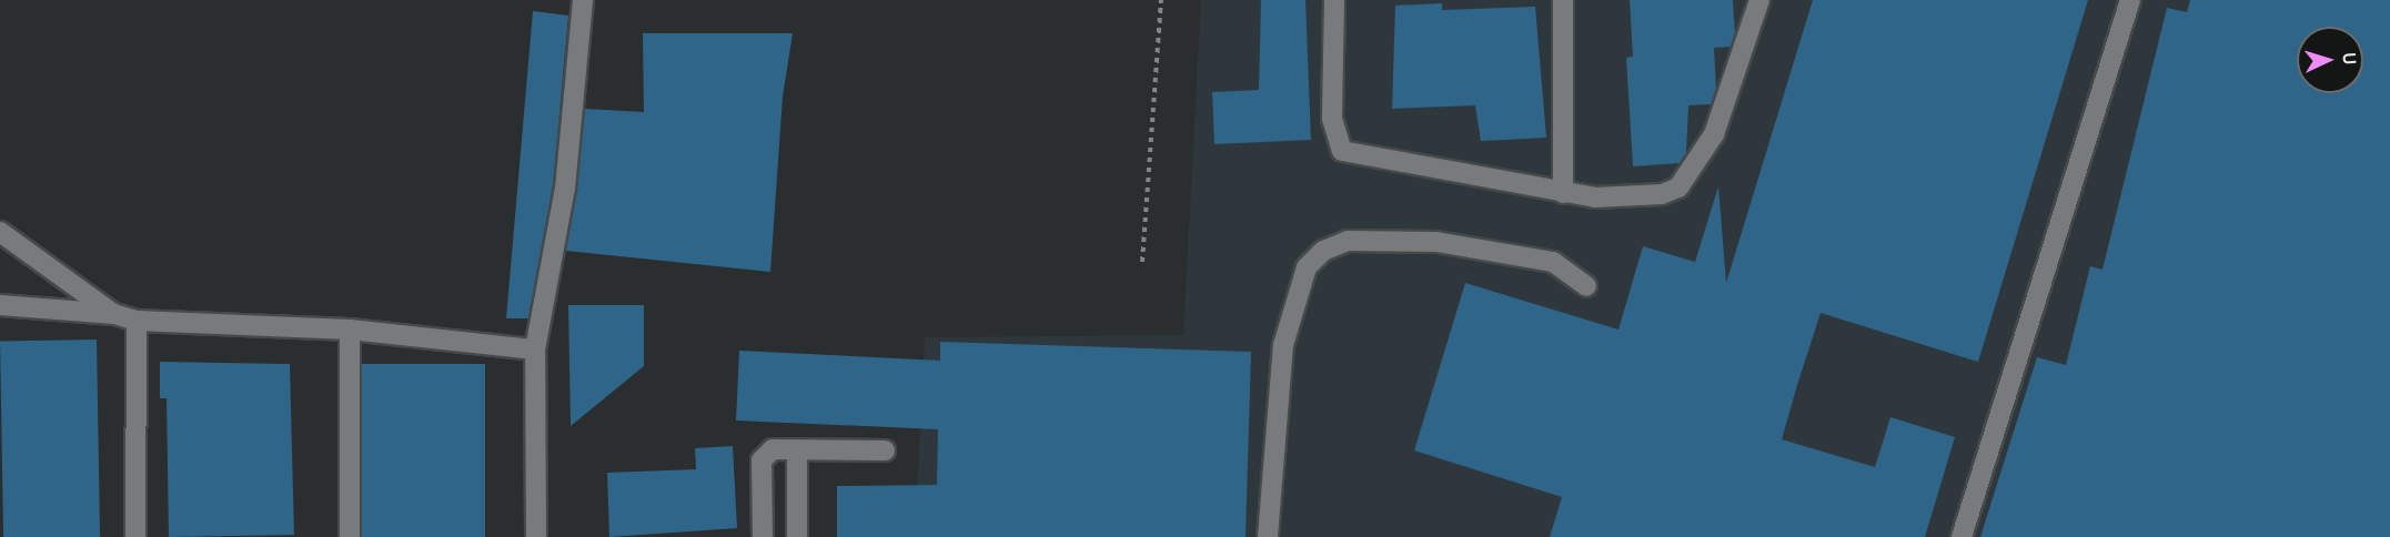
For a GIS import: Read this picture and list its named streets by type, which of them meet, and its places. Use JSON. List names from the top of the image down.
{
  "north": "right"
}
